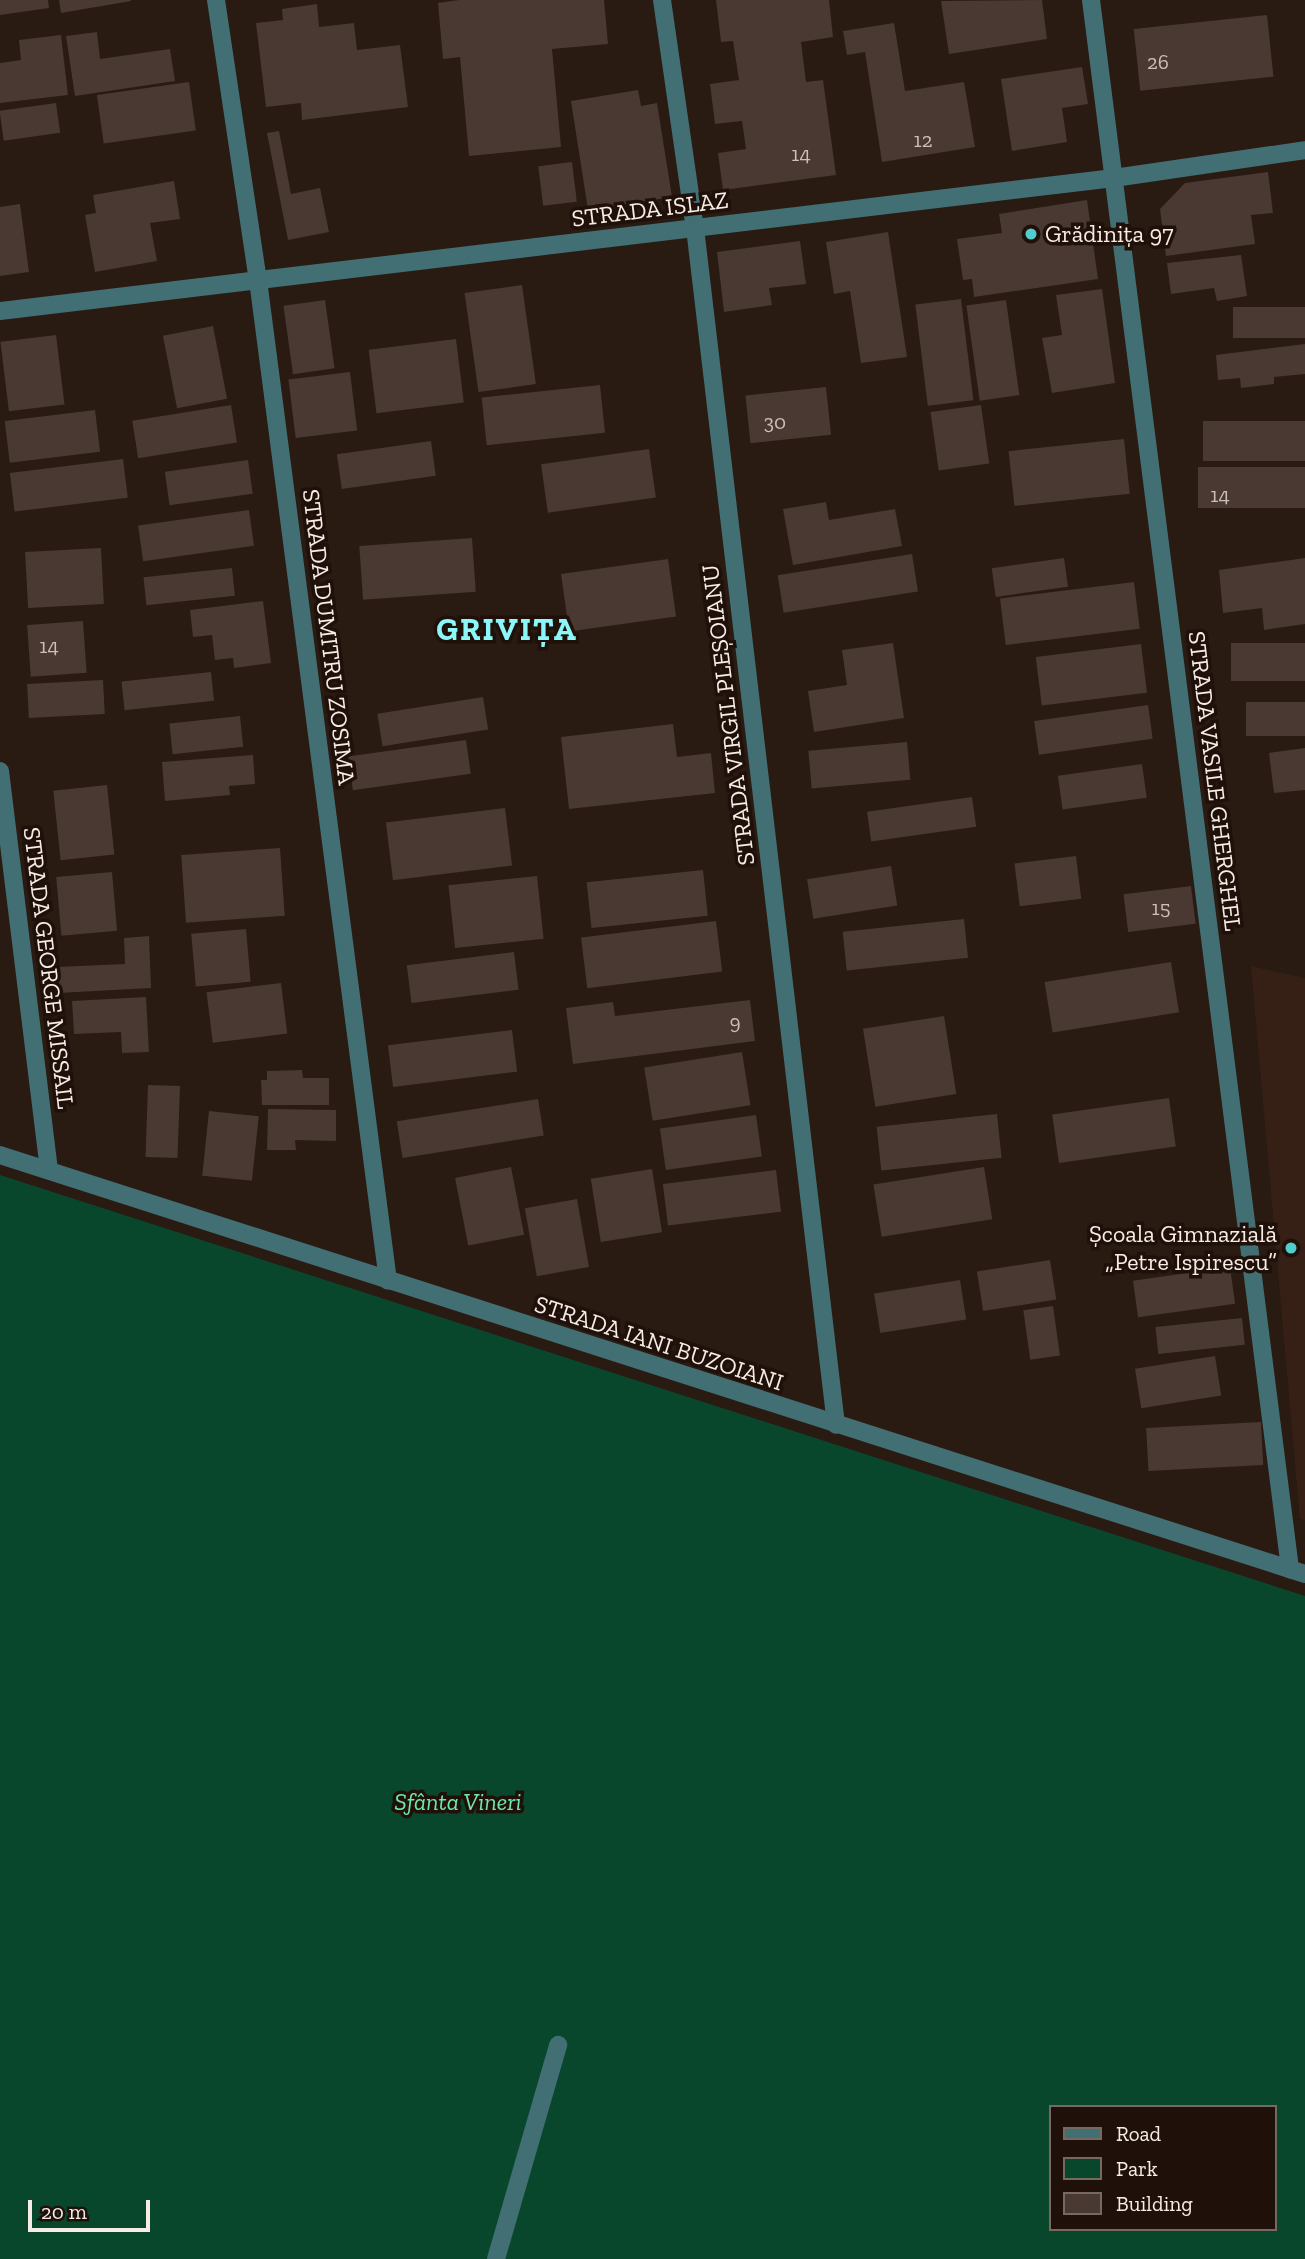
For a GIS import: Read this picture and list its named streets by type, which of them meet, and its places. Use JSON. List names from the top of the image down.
{
  "streets": {
    "street": [
      "STRADA ISLAZ",
      "STRADA DUMITRU ZOSIMA",
      "STRADA VIRGIL PLEȘOIANU",
      "STRADA VASILE GHERGHEL",
      "STRADA GEORGE MISSAIL",
      "STRADA IANI BUZOIANI"
    ]
  },
  "crossings": [
    ["STRADA ISLAZ", "STRADA DUMITRU ZOSIMA"],
    ["STRADA ISLAZ", "STRADA VIRGIL PLEȘOIANU"],
    ["STRADA ISLAZ", "STRADA VASILE GHERGHEL"],
    ["STRADA DUMITRU ZOSIMA", "STRADA IANI BUZOIANI"],
    ["STRADA VIRGIL PLEȘOIANU", "STRADA IANI BUZOIANI"],
    ["STRADA VASILE GHERGHEL", "STRADA IANI BUZOIANI"],
    ["STRADA GEORGE MISSAIL", "STRADA IANI BUZOIANI"]
  ],
  "districts": ["GRIVIȚA"],
  "parks": ["Sfânta Vineri"],
  "places": ["Grădinița 97", "Școala Gimnazială „Petre Ispirescu”"],
  "house_numbers": [
    "26",
    "12",
    "14",
    "30",
    "14",
    "14",
    "15",
    "9"
  ],
  "legend": ["Road", "Park", "Building"],
  "scale_bar": "20 m"
}
